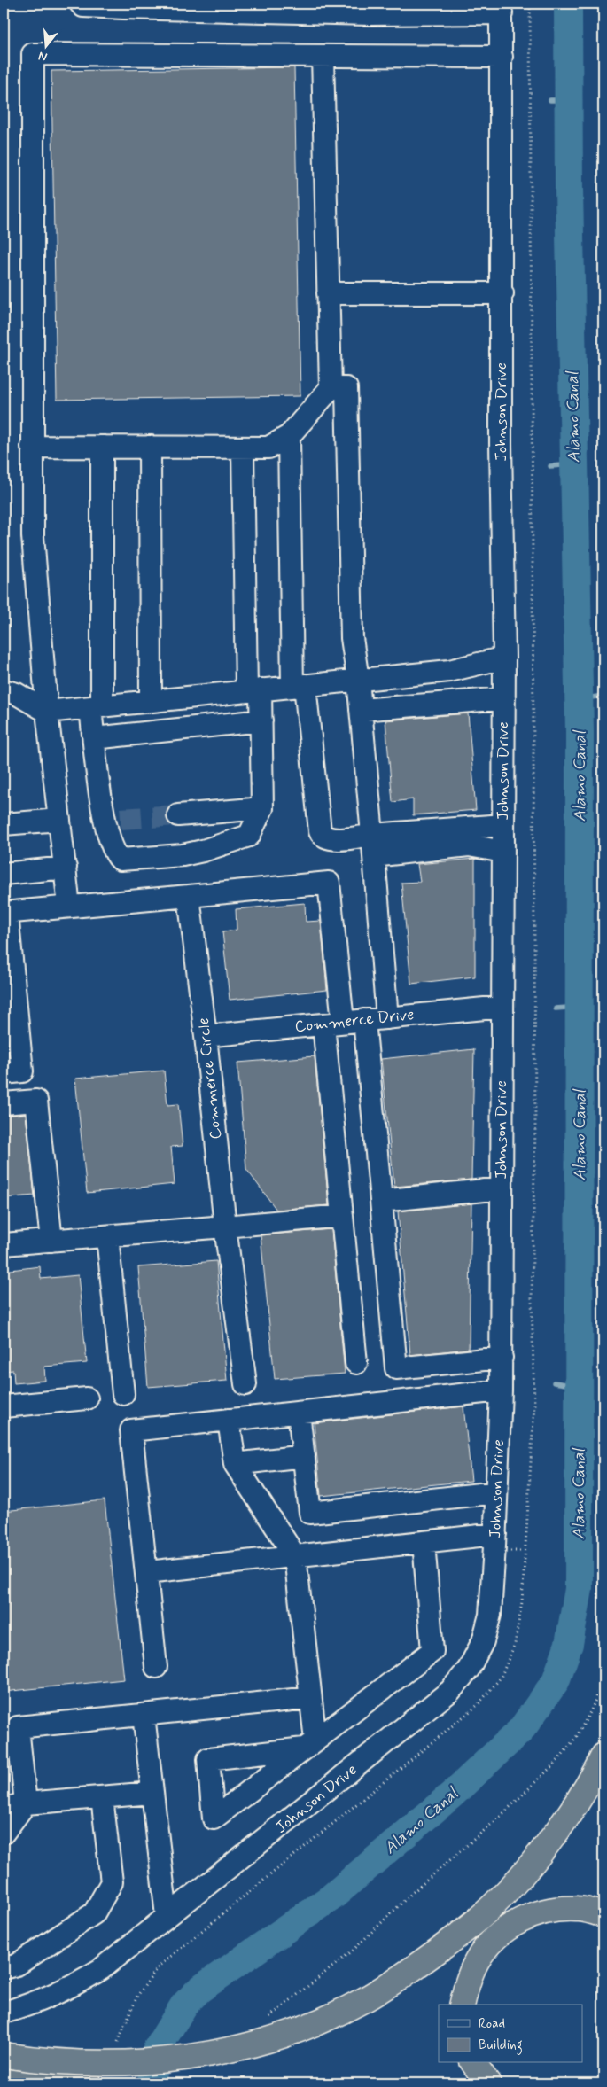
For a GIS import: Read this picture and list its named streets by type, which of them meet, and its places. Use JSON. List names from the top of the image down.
{
  "streets": {
    "street": ["Johnson Drive", "Commerce Drive", "Commerce Circle"]
  },
  "crossings": [
    ["Johnson Drive", "Commerce Drive"],
    ["Commerce Drive", "Commerce Circle"]
  ],
  "water": ["Alamo Canal"],
  "legend": ["Road", "Building"],
  "north": "bottom"
}
